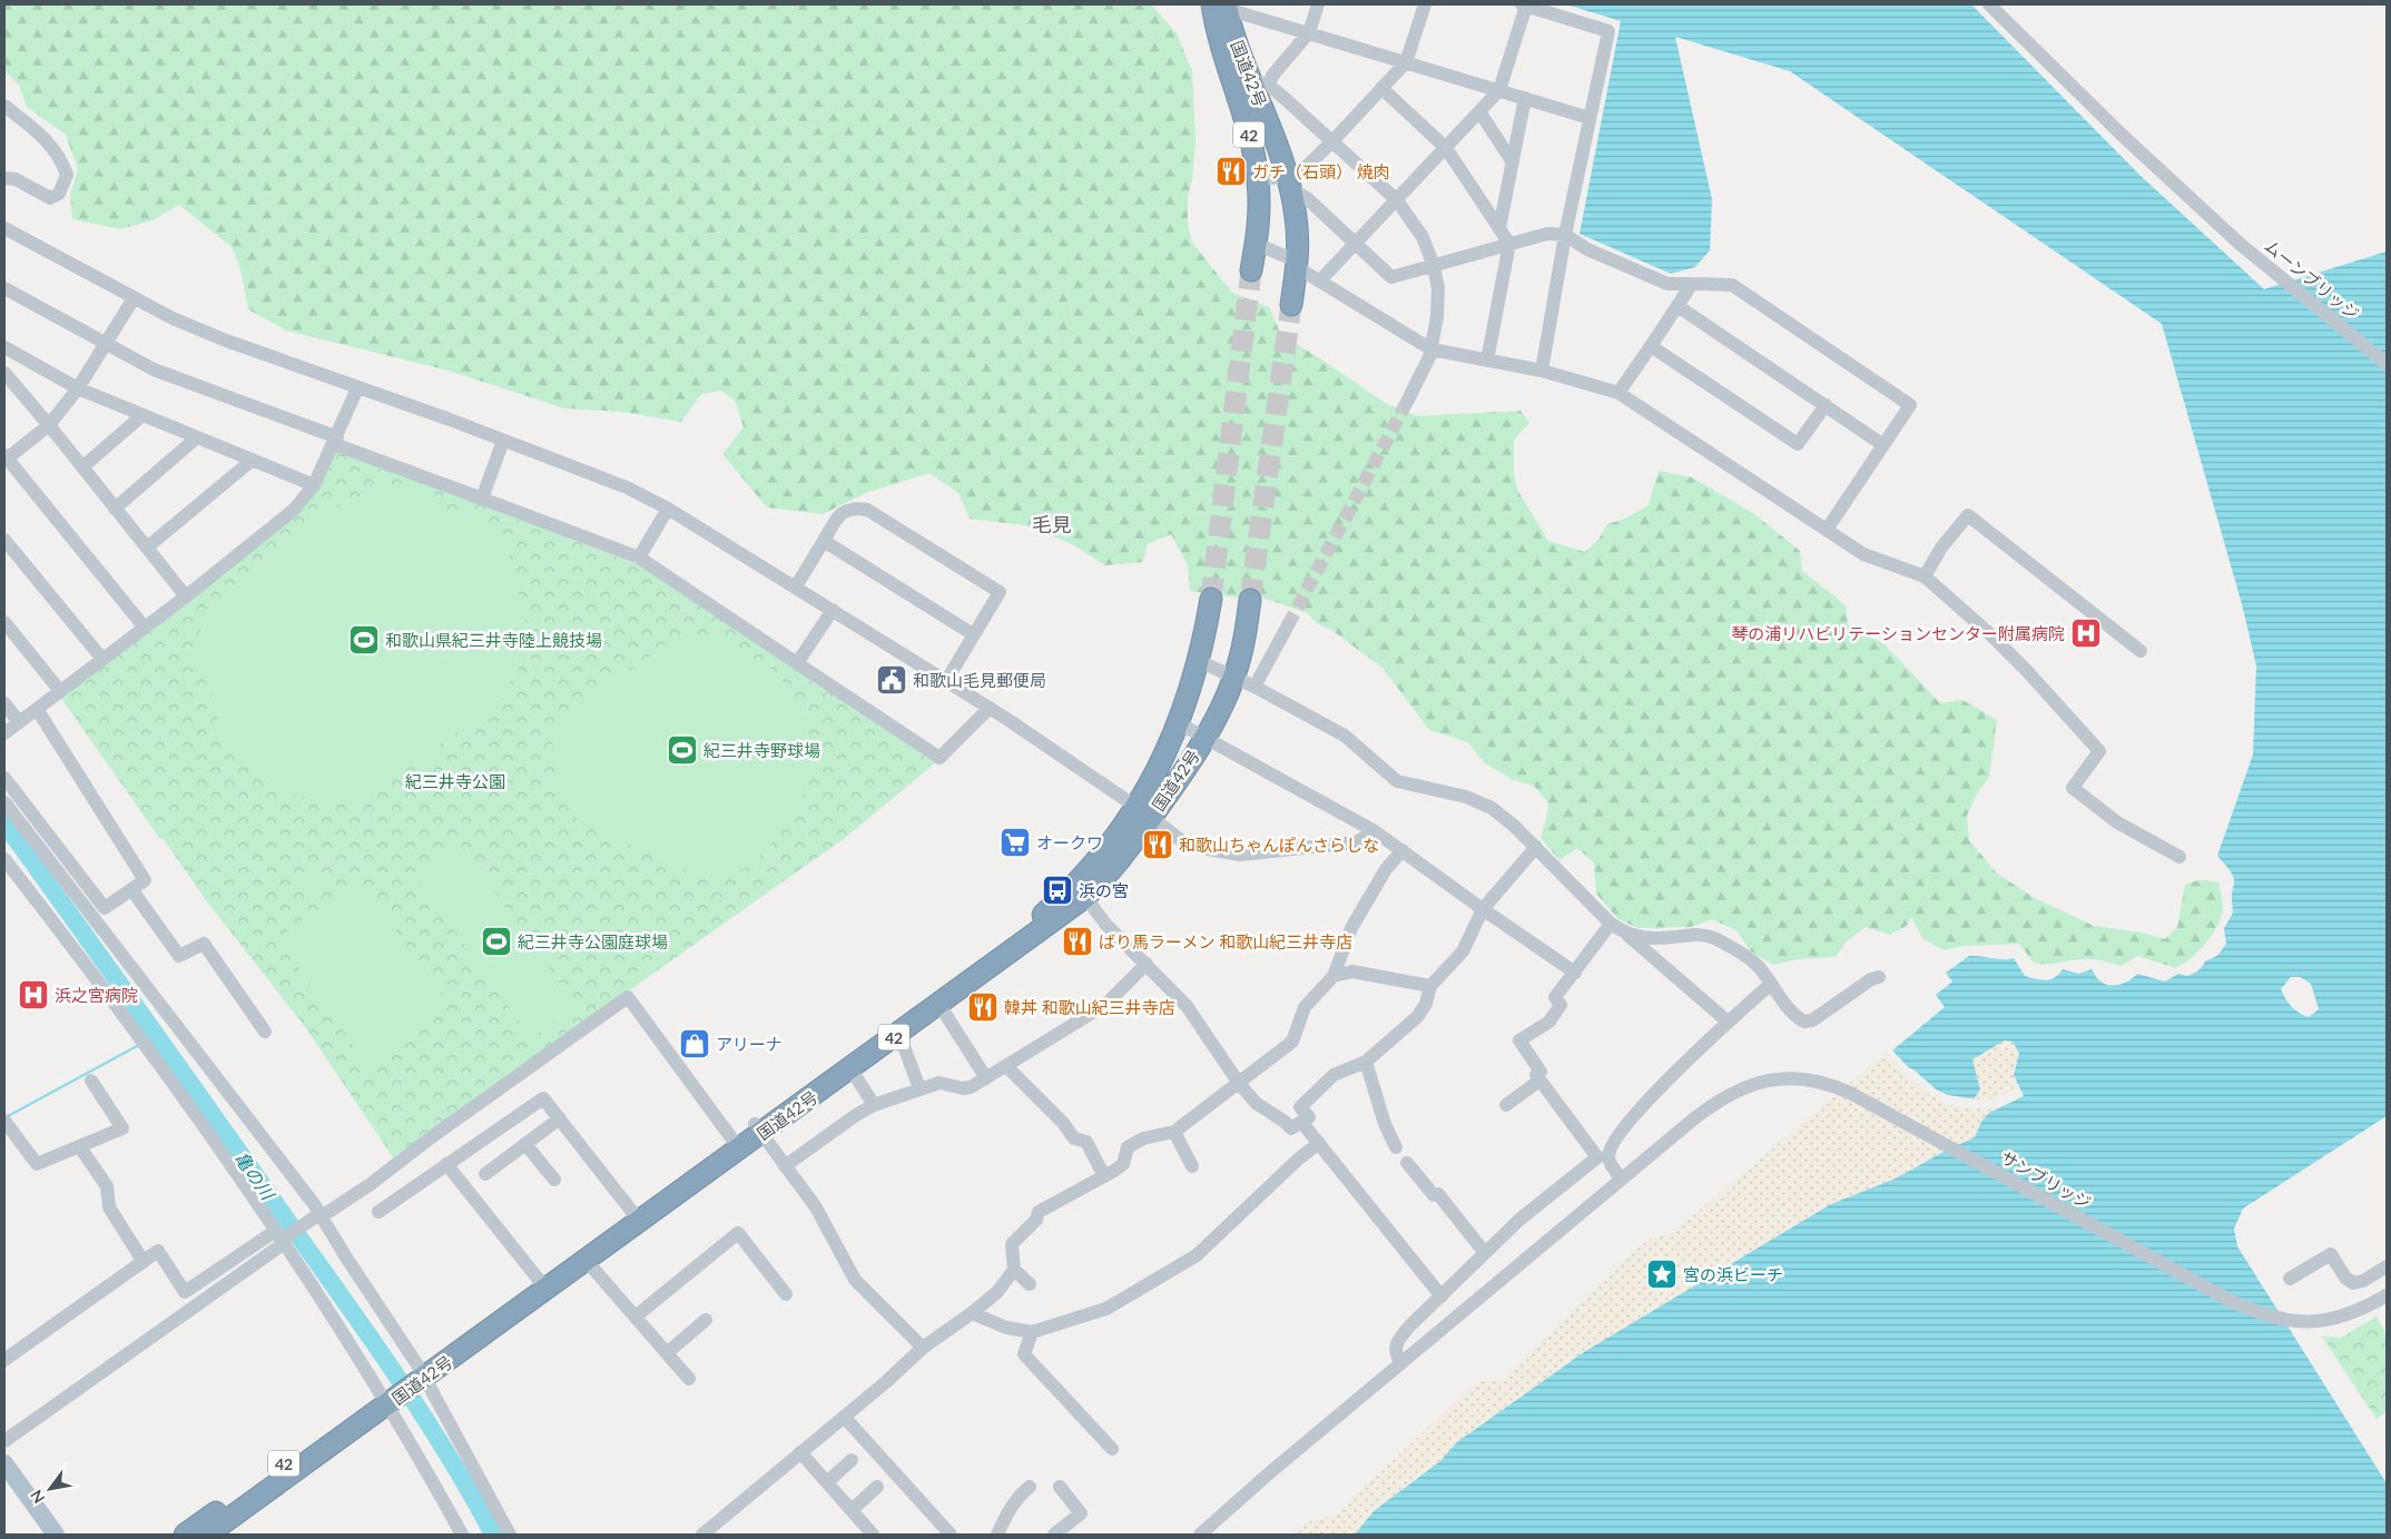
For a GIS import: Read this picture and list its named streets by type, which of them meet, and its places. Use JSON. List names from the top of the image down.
{
  "streets": {
    "highway": ["国道42号", "42"],
    "street": ["ムーンブリッジ", "サンブリッジ"]
  },
  "districts": ["毛見"],
  "water": ["亀の川"],
  "parks": ["紀三井寺公園"],
  "places": {
    "restaurant": [
      "ガチ（石頭） 焼肉",
      "和歌山ちゃんぽんさらしな",
      "ばり馬ラーメン 和歌山紀三井寺店",
      "韓丼 和歌山紀三井寺店"
    ],
    "hospital": ["琴の浦リハビリテーションセンター附属病院", "浜之宮病院"],
    "sports": ["和歌山県紀三井寺陸上競技場", "紀三井寺野球場", "紀三井寺公園庭球場"],
    "public building": ["和歌山毛見郵便局"],
    "supermarket": ["オークワ"],
    "bus stop": ["浜の宮"],
    "shop": ["アリーナ"],
    "place": ["宮の浜ビーチ"]
  },
  "north": "bottom left"
}
